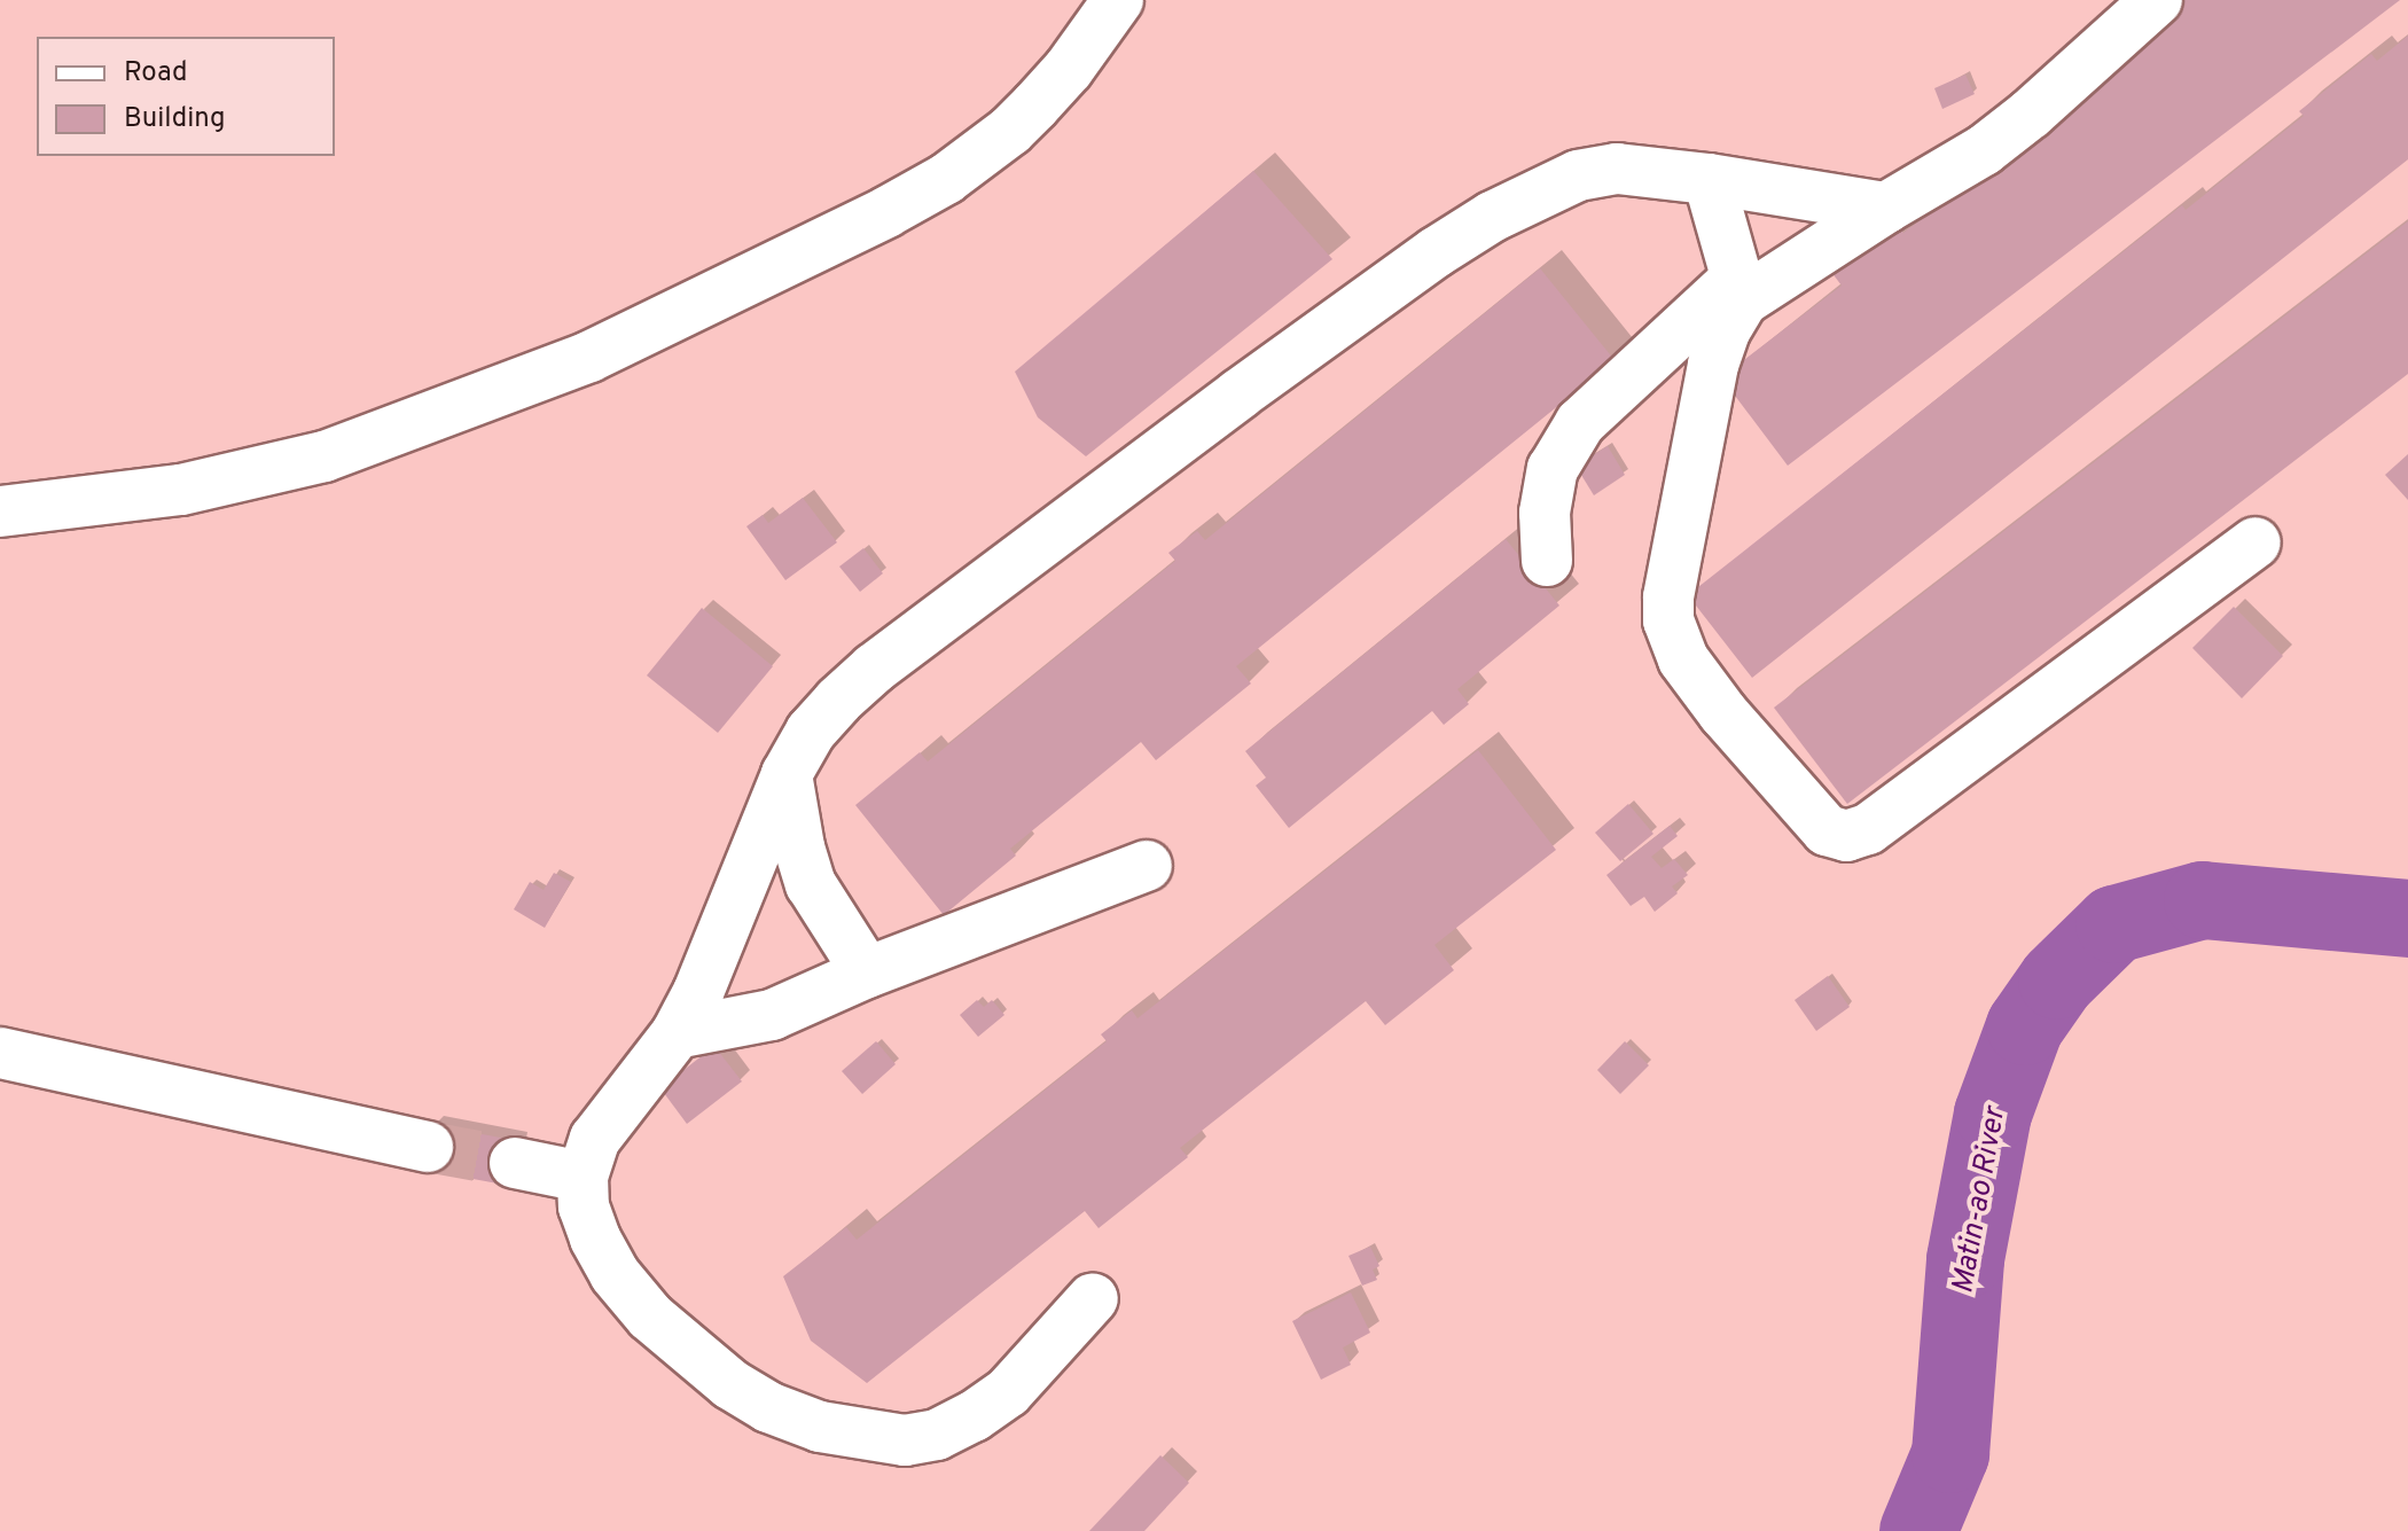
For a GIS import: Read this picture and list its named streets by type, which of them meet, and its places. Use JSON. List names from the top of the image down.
{
  "water": ["Matin-ao River"],
  "legend": ["Road", "Building"]
}
